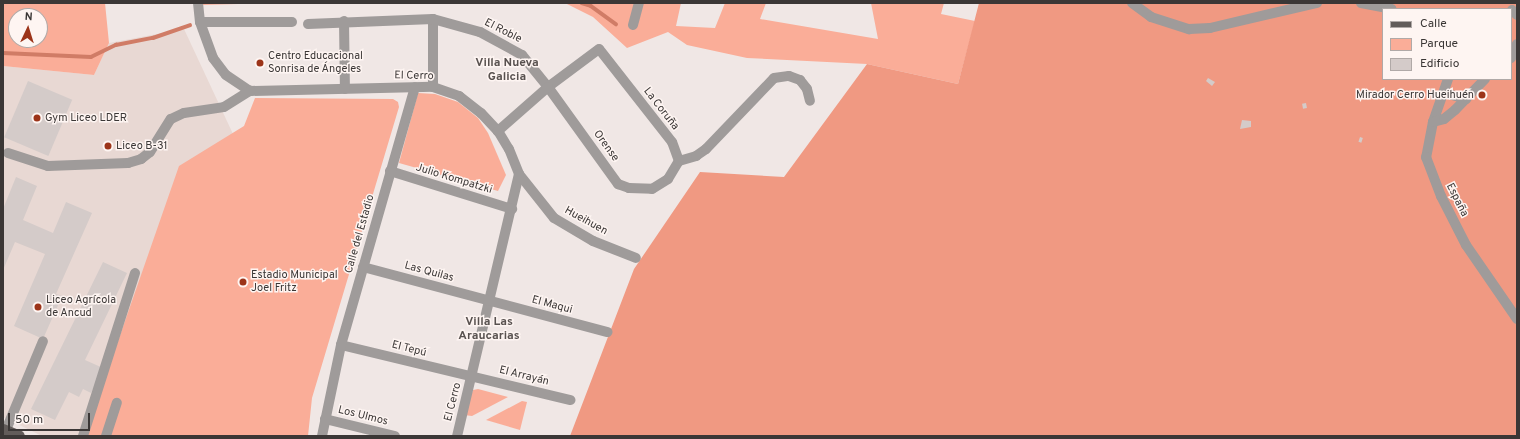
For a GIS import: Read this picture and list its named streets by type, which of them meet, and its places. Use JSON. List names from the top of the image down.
{
  "streets": {
    "street": [
      "El Roble",
      "El Cerro",
      "La Coruña",
      "Orense",
      "Julio Kompatzki",
      "España",
      "Hueihuen",
      "Calle del Estadio",
      "Las Quilas",
      "El Maqui",
      "El Tepú",
      "El Arrayán",
      "Los Ulmos"
    ]
  },
  "crossings": [
    ["El Roble", "La Coruña"],
    ["El Roble", "Orense"],
    ["El Cerro", "Julio Kompatzki"],
    ["El Cerro", "Hueihuen"],
    ["El Cerro", "Calle del Estadio"],
    ["El Cerro", "Las Quilas"],
    ["El Cerro", "El Maqui"],
    ["El Cerro", "El Tepú"],
    ["El Cerro", "El Arrayán"],
    ["La Coruña", "Orense"],
    ["Julio Kompatzki", "Calle del Estadio"],
    ["Calle del Estadio", "Las Quilas"],
    ["Calle del Estadio", "El Tepú"],
    ["Calle del Estadio", "Los Ulmos"],
    ["Las Quilas", "El Maqui"],
    ["El Tepú", "El Arrayán"]
  ],
  "districts": ["Villa Nueva Galicia", "Villa Las Araucarias"],
  "places": [
    "Centro Educacional Sonrisa de Ángeles",
    "Mirador Cerro Hueihuén",
    "Gym Liceo LDER",
    "Liceo B-31",
    "Estadio Municipal Joel Fritz",
    "Liceo Agrícola de Ancud"
  ],
  "legend": ["Calle", "Parque", "Edificio"],
  "scale_bar": "50 m",
  "north": "top"
}
